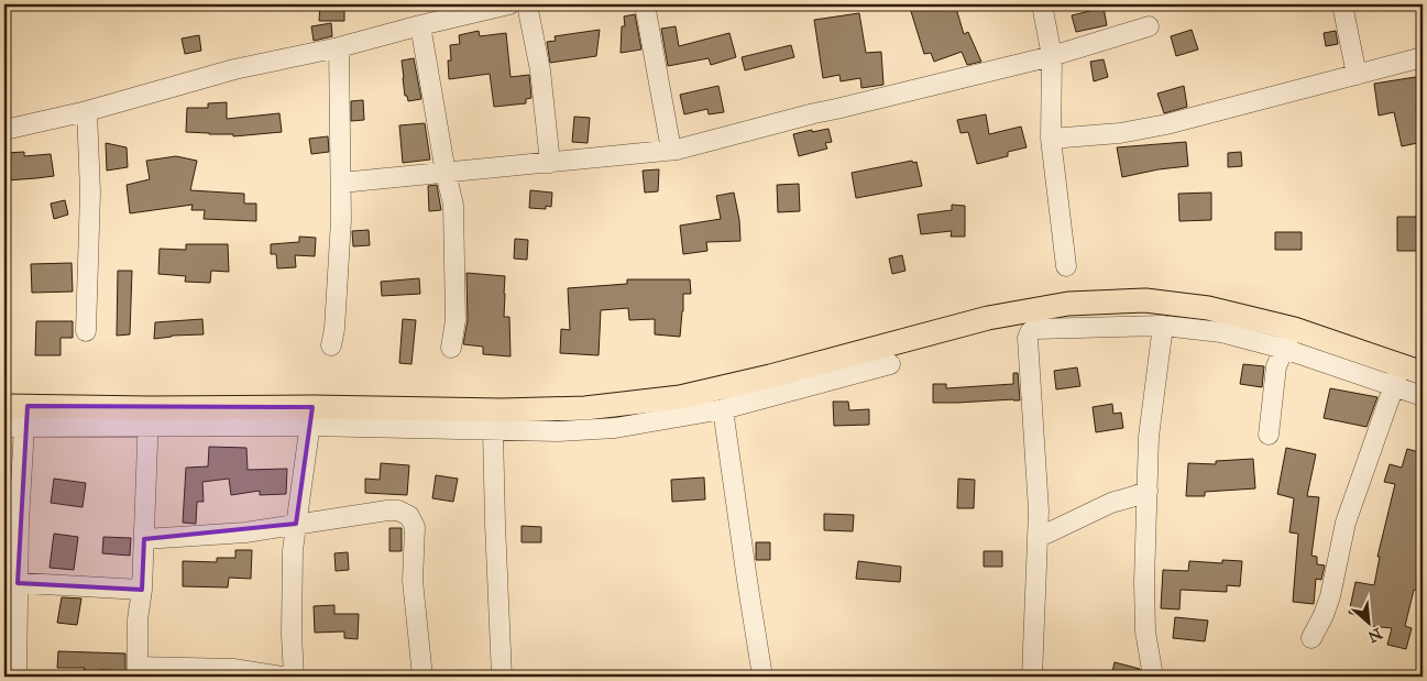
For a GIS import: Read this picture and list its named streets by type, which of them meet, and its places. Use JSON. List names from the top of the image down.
{
  "north": "bottom right"
}
